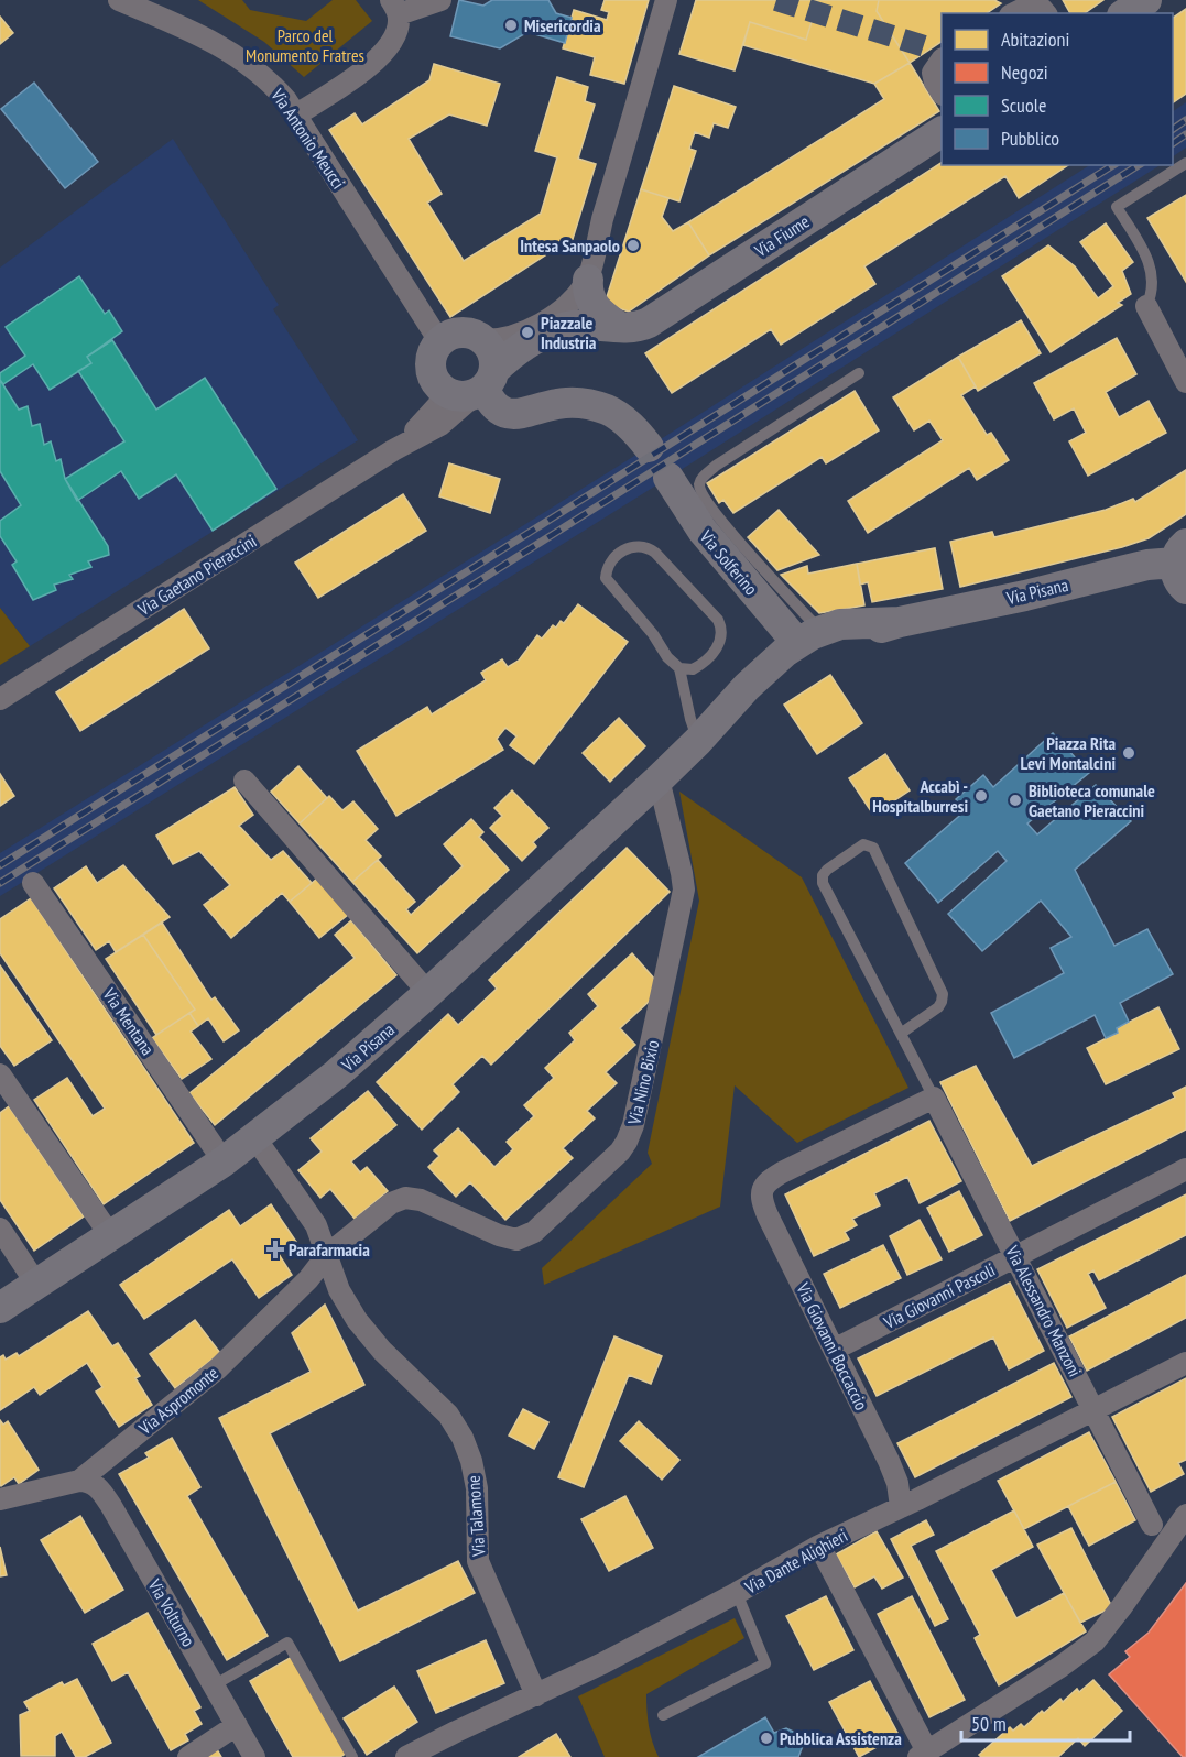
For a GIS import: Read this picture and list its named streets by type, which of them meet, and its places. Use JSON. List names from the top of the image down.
{
  "streets": {
    "main road": ["Via Fiume", "Via Solferino", "Via Pisana"],
    "street": [
      "Via Antonio Meucci",
      "Via Gaetano Pieraccini",
      "Via Mentana",
      "Via Nino Bixio",
      "Via Giovanni Pascoli",
      "Via Alessandro Manzoni",
      "Via Giovanni Boccaccio",
      "Via Aspromonte",
      "Via Talamone",
      "Via Dante Alighieri",
      "Via Volturno"
    ]
  },
  "crossings": [
    ["Via Antonio Meucci", "Via Gaetano Pieraccini"],
    ["Via Solferino", "Via Pisana"],
    ["Via Pisana", "Via Mentana"],
    ["Via Pisana", "Via Nino Bixio"],
    ["Via Pisana", "Via Talamone"],
    ["Via Nino Bixio", "Via Aspromonte"],
    ["Via Nino Bixio", "Via Talamone"],
    ["Via Giovanni Pascoli", "Via Alessandro Manzoni"],
    ["Via Giovanni Pascoli", "Via Giovanni Boccaccio"],
    ["Via Alessandro Manzoni", "Via Giovanni Boccaccio"],
    ["Via Alessandro Manzoni", "Via Dante Alighieri"],
    ["Via Giovanni Boccaccio", "Via Dante Alighieri"],
    ["Via Aspromonte", "Via Talamone"],
    ["Via Aspromonte", "Via Volturno"],
    ["Via Talamone", "Via Dante Alighieri"]
  ],
  "parks": ["Parco del Monumento Fratres"],
  "places": {
    "other": [
      "Misericordia",
      "Intesa Sanpaolo",
      "Piazzale Industria",
      "Piazza Rita Levi Montalcini",
      "Accabì - Hospitalburresi",
      "Biblioteca comunale Gaetano Pieraccini",
      "Pubblica Assistenza"
    ],
    "health": ["Parafarmacia"]
  },
  "legend": [
    "Abitazioni",
    "Negozi",
    "Scuole",
    "Pubblico"
  ],
  "scale_bar": "50 m"
}
